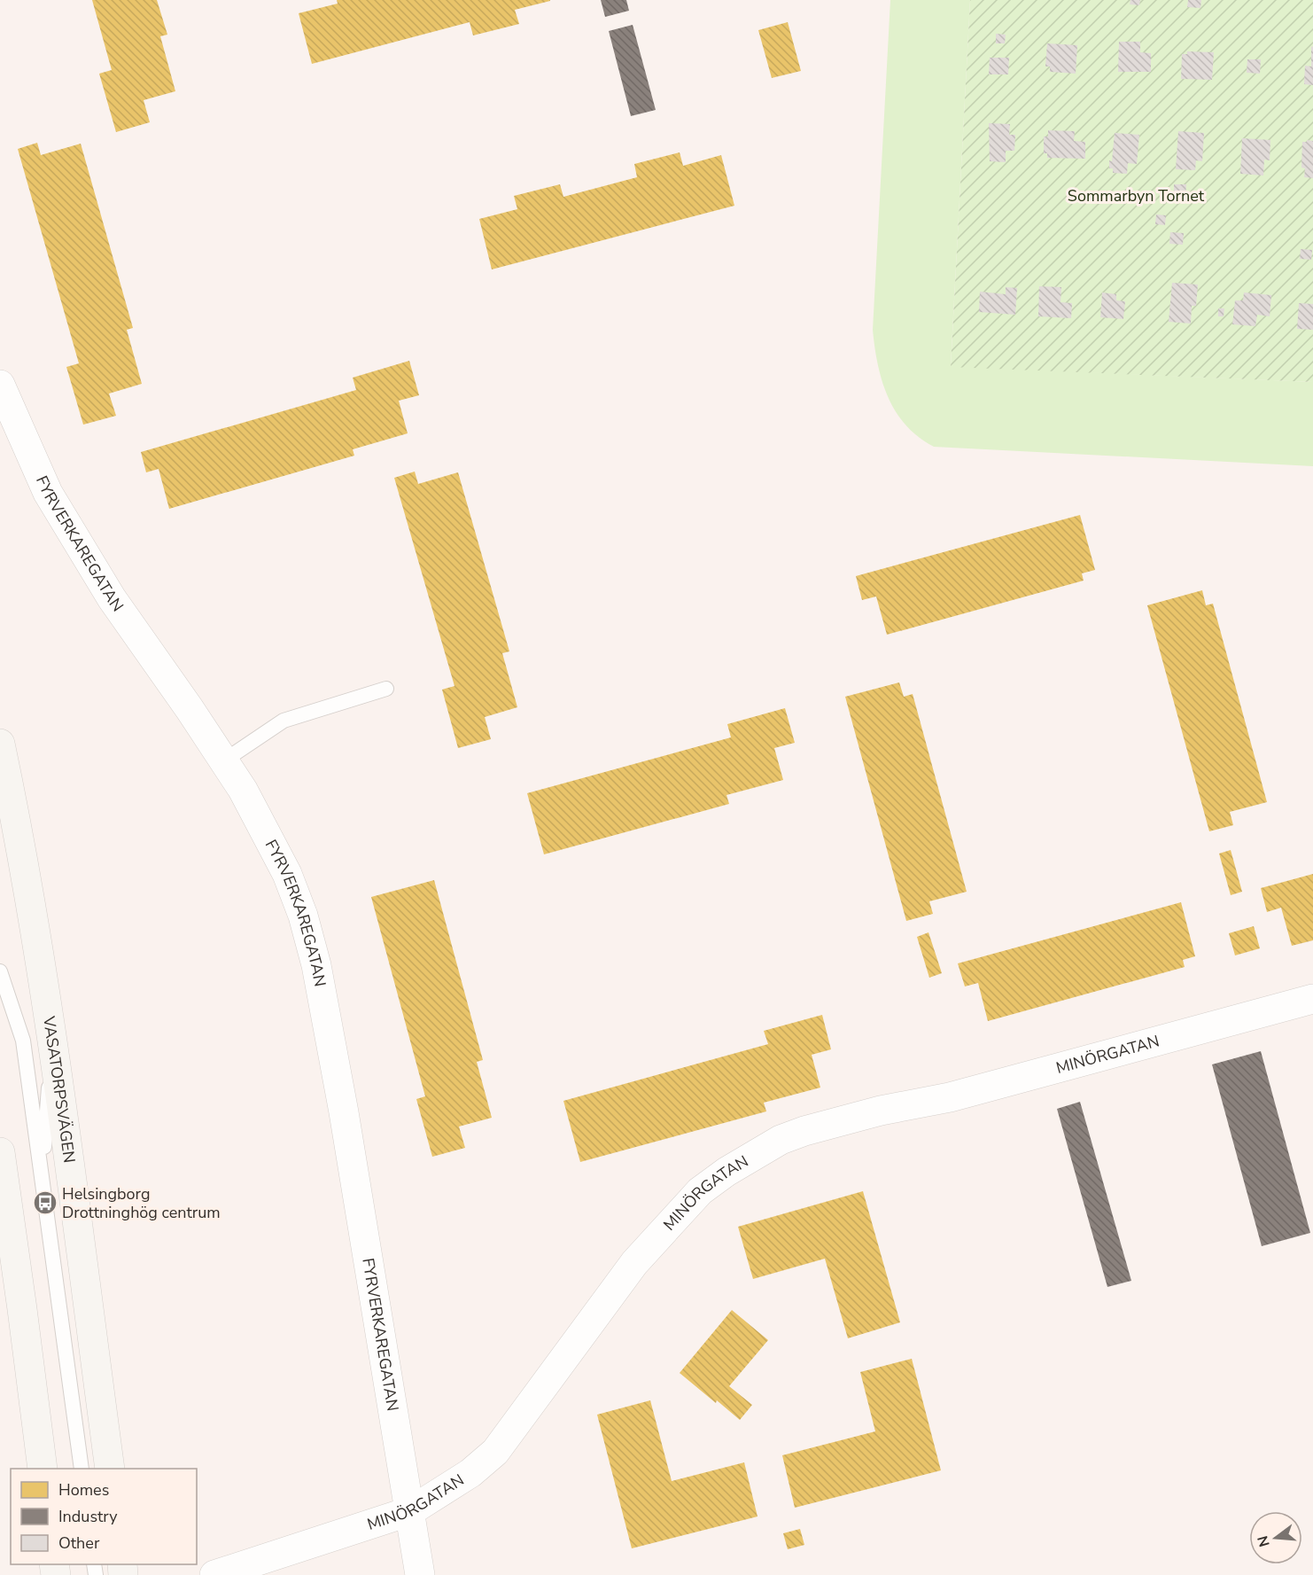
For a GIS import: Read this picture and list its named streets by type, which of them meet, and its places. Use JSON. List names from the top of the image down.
{
  "streets": {
    "main road": ["VASATORPSVÄGEN"],
    "street": ["FYRVERKAREGATAN", "MINÖRGATAN"]
  },
  "crossings": [
    ["FYRVERKAREGATAN", "MINÖRGATAN"]
  ],
  "parks": ["Sommarbyn Tornet"],
  "places": {
    "bus stop": ["Helsingborg Drottninghög centrum"]
  },
  "legend": ["Homes", "Industry", "Other"],
  "north": "left"
}
